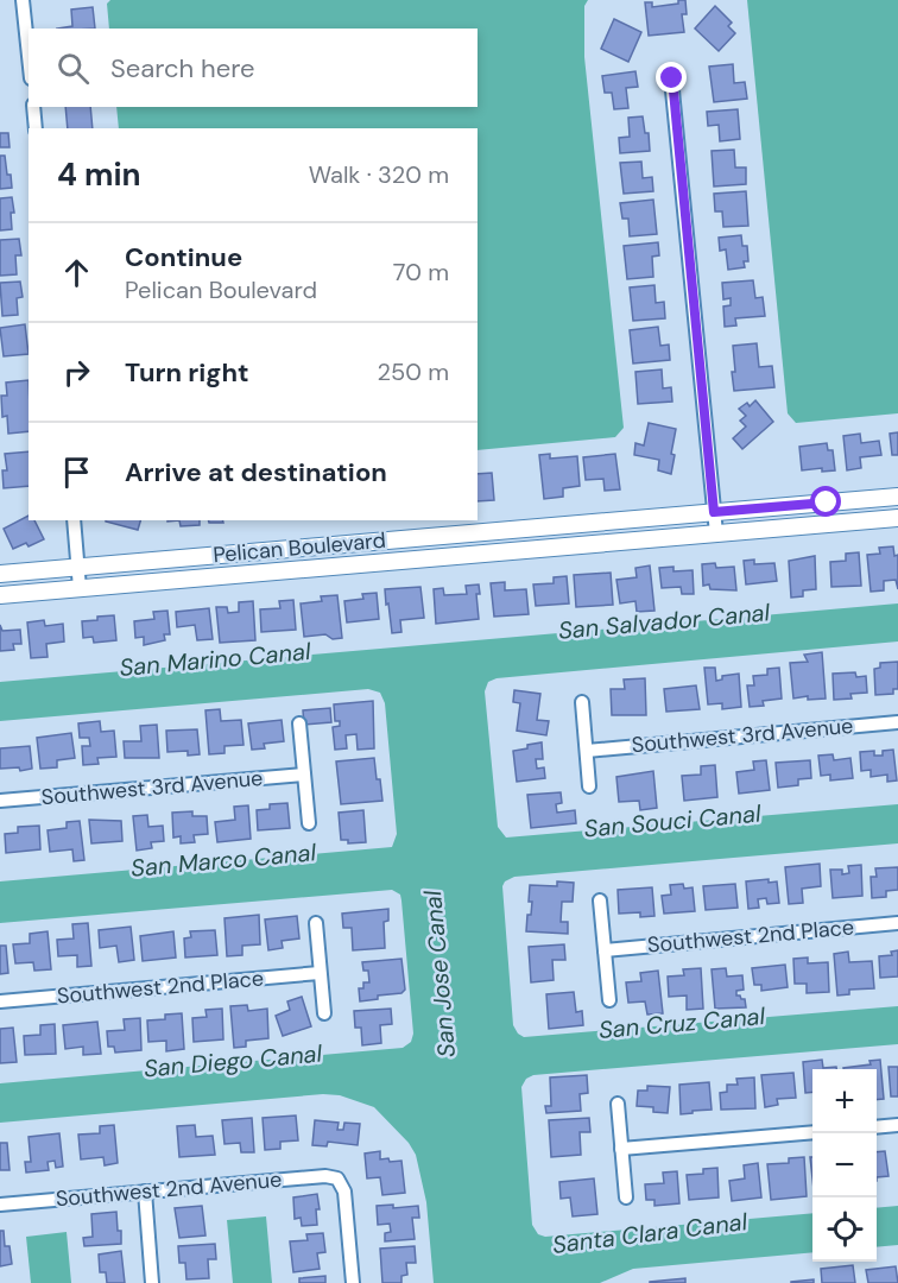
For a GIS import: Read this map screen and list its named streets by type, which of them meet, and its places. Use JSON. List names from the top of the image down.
{
  "streets": {
    "street": [
      "Pelican Boulevard",
      "Southwest 3rd Avenue",
      "Southwest 2nd Place",
      "Southwest 2nd Avenue"
    ]
  },
  "water": [
    "San Salvador Canal",
    "San Marino Canal",
    "San Souci Canal",
    "San Marco Canal",
    "San Jose Canal",
    "San Cruz Canal",
    "San Diego Canal",
    "Santa Clara Canal"
  ],
  "page": {
    "search": "Search here",
    "heading": ["4 min", "Walk · 320 m"],
    "list": [
      ["Continue", "Pelican Boulevard", "70 m"],
      ["Turn right", "250 m"],
      "Arrive at destination"
    ],
    "map_buttons": ["+", "−"]
  }
}
